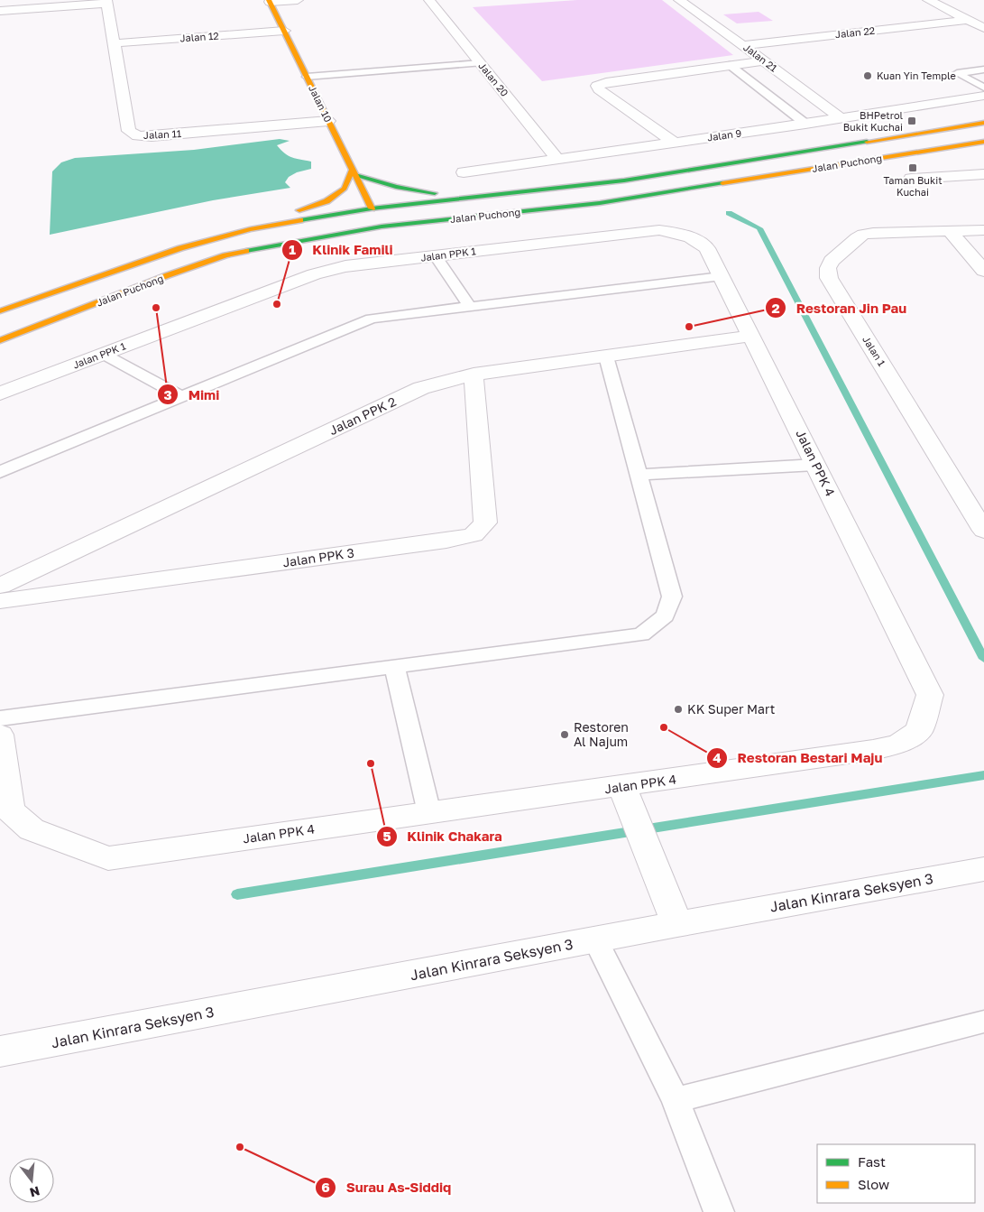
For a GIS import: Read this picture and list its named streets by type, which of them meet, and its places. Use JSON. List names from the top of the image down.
{
  "streets": {
    "main road": ["Jalan 10", "Jalan Puchong"],
    "street": [
      "Jalan 22",
      "Jalan 12",
      "Jalan 21",
      "Jalan 20",
      "Jalan 11",
      "Jalan 9",
      "Jalan PPK 1",
      "Jalan 1",
      "Jalan PPK 2",
      "Jalan PPK 4",
      "Jalan PPK 3",
      "Jalan Kinrara Seksyen 3"
    ]
  },
  "crossings": [
    ["Jalan 22", "Jalan 21"],
    ["Jalan 12", "Jalan 10"],
    ["Jalan 12", "Jalan 11"],
    ["Jalan 21", "Jalan 9"],
    ["Jalan 20", "Jalan 9"],
    ["Jalan 10", "Jalan 11"],
    ["Jalan 10", "Jalan Puchong"],
    ["Jalan PPK 1", "Jalan PPK 2"],
    ["Jalan PPK 1", "Jalan PPK 4"],
    ["Jalan PPK 2", "Jalan PPK 4"],
    ["Jalan PPK 2", "Jalan PPK 3"]
  ],
  "places": {
    "other": [
      "Kuan Yin Temple",
      "Klinik Famili",
      "Mimi",
      "Restoran Jin Pau",
      "KK Super Mart",
      "Restoran Bestari Maju",
      "Restoren Al Najum",
      "Klinik Chakara",
      "Surau As-Siddiq"
    ],
    "transit": ["BHPetrol Bukit Kuchai", "Taman Bukit Kuchai"]
  },
  "legend": ["Fast", "Slow"],
  "north": "bottom"
}
